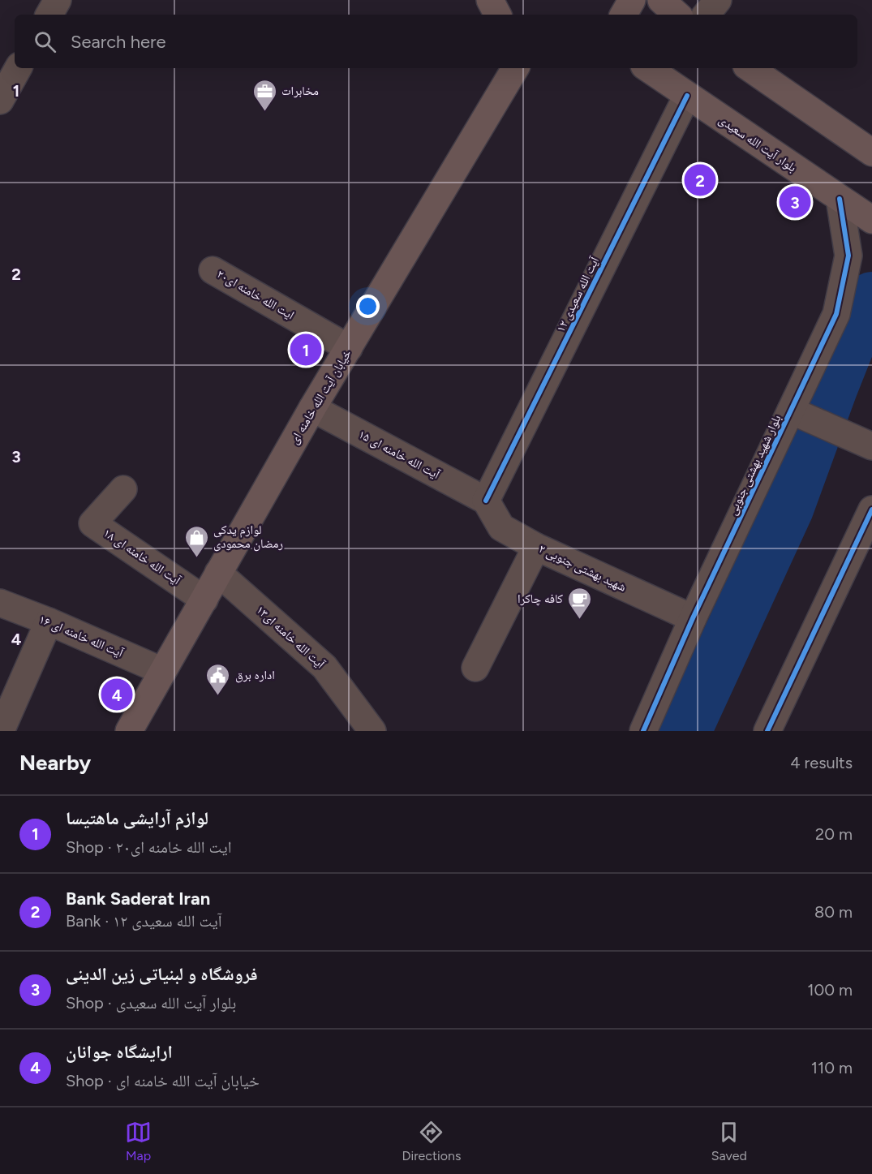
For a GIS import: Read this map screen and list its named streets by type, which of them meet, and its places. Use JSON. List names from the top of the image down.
{
  "streets": {
    "main road": ["بلوار آیت الله سعیدی", "خیابان آیت الله خامنه ای"],
    "street": [
      "ایت الله خامنه ای۲۰",
      "آیت الله سعیدی ۱۲",
      "آیت الله خامنه ای ۱۵",
      "بلوار شهید بهشتی جنوبی",
      "آیت الله خامنه ای ۱۸",
      "شهید بهشتی جنوبی ۲",
      "آیت الله خامنه ای ۱۶",
      "آیت الله خامنه ای۱۳"
    ]
  },
  "crossings": [
    ["بلوار آیت الله سعیدی", "آیت الله سعیدی ۱۲"],
    ["بلوار آیت الله سعیدی", "بلوار شهید بهشتی جنوبی"],
    ["ایت الله خامنه ای۲۰", "خیابان آیت الله خامنه ای"],
    ["آیت الله سعیدی ۱۲", "آیت الله خامنه ای ۱۵"],
    ["آیت الله سعیدی ۱۲", "شهید بهشتی جنوبی ۲"],
    ["خیابان آیت الله خامنه ای", "آیت الله خامنه ای ۱۵"],
    ["خیابان آیت الله خامنه ای", "آیت الله خامنه ای ۱۸"],
    ["خیابان آیت الله خامنه ای", "آیت الله خامنه ای ۱۶"],
    ["خیابان آیت الله خامنه ای", "آیت الله خامنه ای۱۳"],
    ["آیت الله خامنه ای ۱۵", "شهید بهشتی جنوبی ۲"],
    ["بلوار شهید بهشتی جنوبی", "شهید بهشتی جنوبی ۲"]
  ],
  "places": {
    "office": ["مخابرات"],
    "shop": ["لوازم یدکی رمضان محمودی"],
    "cafe": ["کافه چاکرا"],
    "public building": ["اداره برق"]
  },
  "page": {
    "search": "Search here",
    "pins": [
      "2",
      "3",
      "1",
      "4"
    ],
    "heading": ["Nearby", "4 results"],
    "list": [
      {
        "mark": "1",
        "name": "لوازم آرایشی ماهتیسا",
        "note": "Shop · ایت الله خامنه ای۲۰",
        "value": "20 m"
      },
      {
        "mark": "2",
        "name": "Bank Saderat Iran",
        "note": "Bank · آیت الله سعیدی ۱۲",
        "value": "80 m"
      },
      {
        "mark": "3",
        "name": "فروشگاه و لبنیاتی زین الدینی",
        "note": "Shop · بلوار آیت الله سعیدی",
        "value": "100 m"
      },
      {
        "mark": "4",
        "name": "ارایشگاه جوانان",
        "note": "Shop · خیابان آیت الله خامنه ای",
        "value": "110 m"
      }
    ],
    "nav": ["Map", "Directions", "Saved"]
  },
  "grid": {
    "rows": [
      "1",
      "2",
      "3",
      "4"
    ]
  }
}
